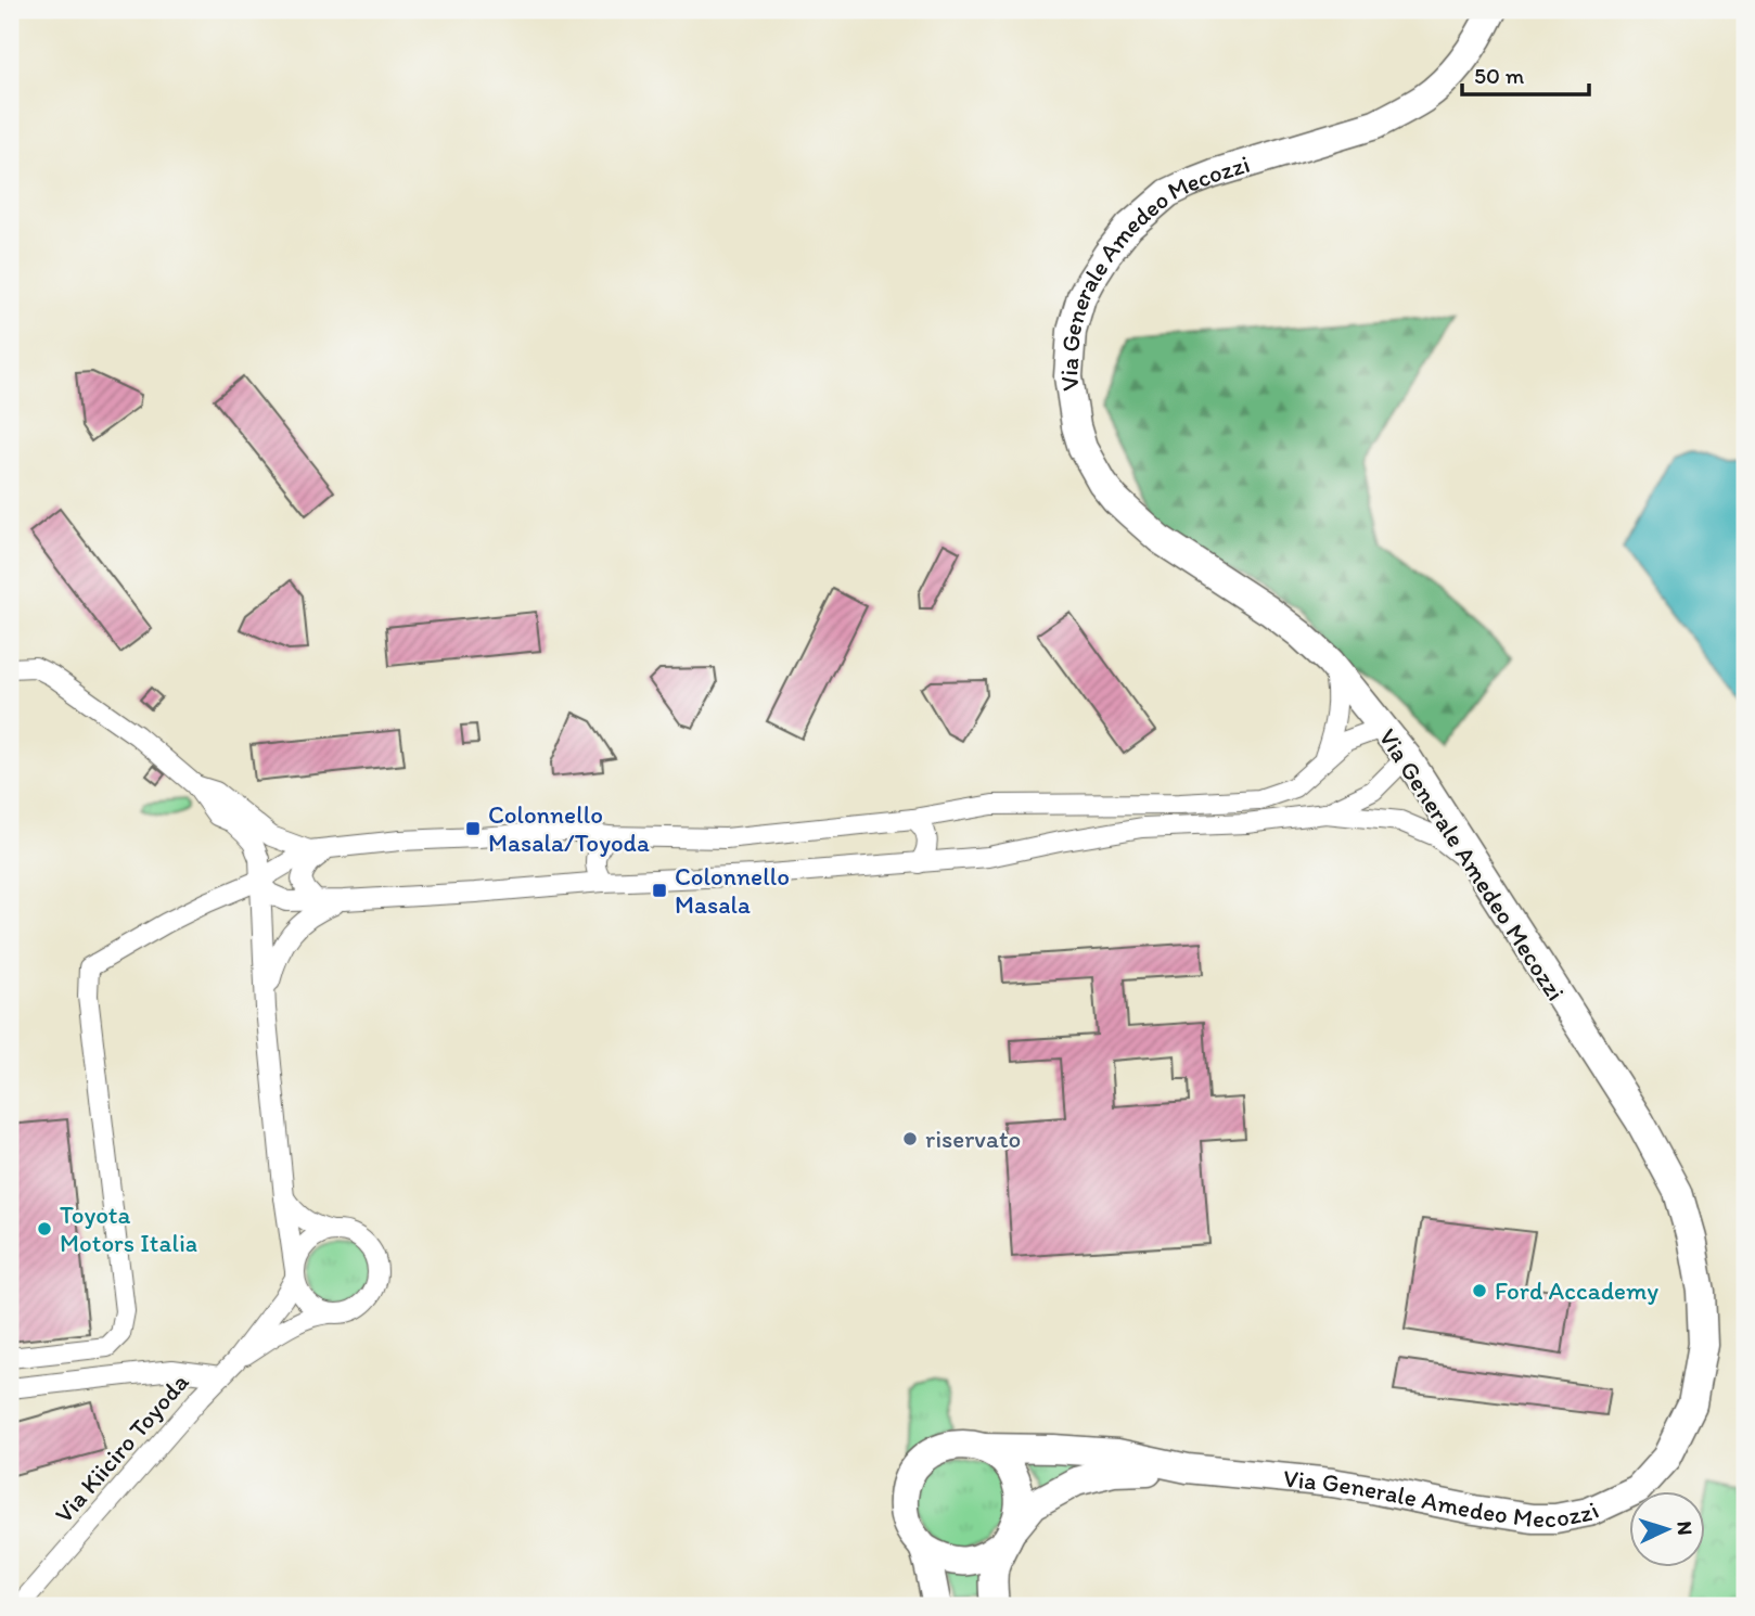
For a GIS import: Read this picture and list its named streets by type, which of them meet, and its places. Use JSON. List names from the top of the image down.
{
  "streets": {
    "street": ["Via Generale Amedeo Mecozzi", "Via Kiiciro Toyoda"]
  },
  "places": {
    "transit": ["Colonnello Masala/Toyoda", "Colonnello Masala"],
    "other": ["riservato", "Toyota Motors Italia", "Ford Accademy"]
  },
  "scale_bar": "50 m",
  "north": "right"
}
